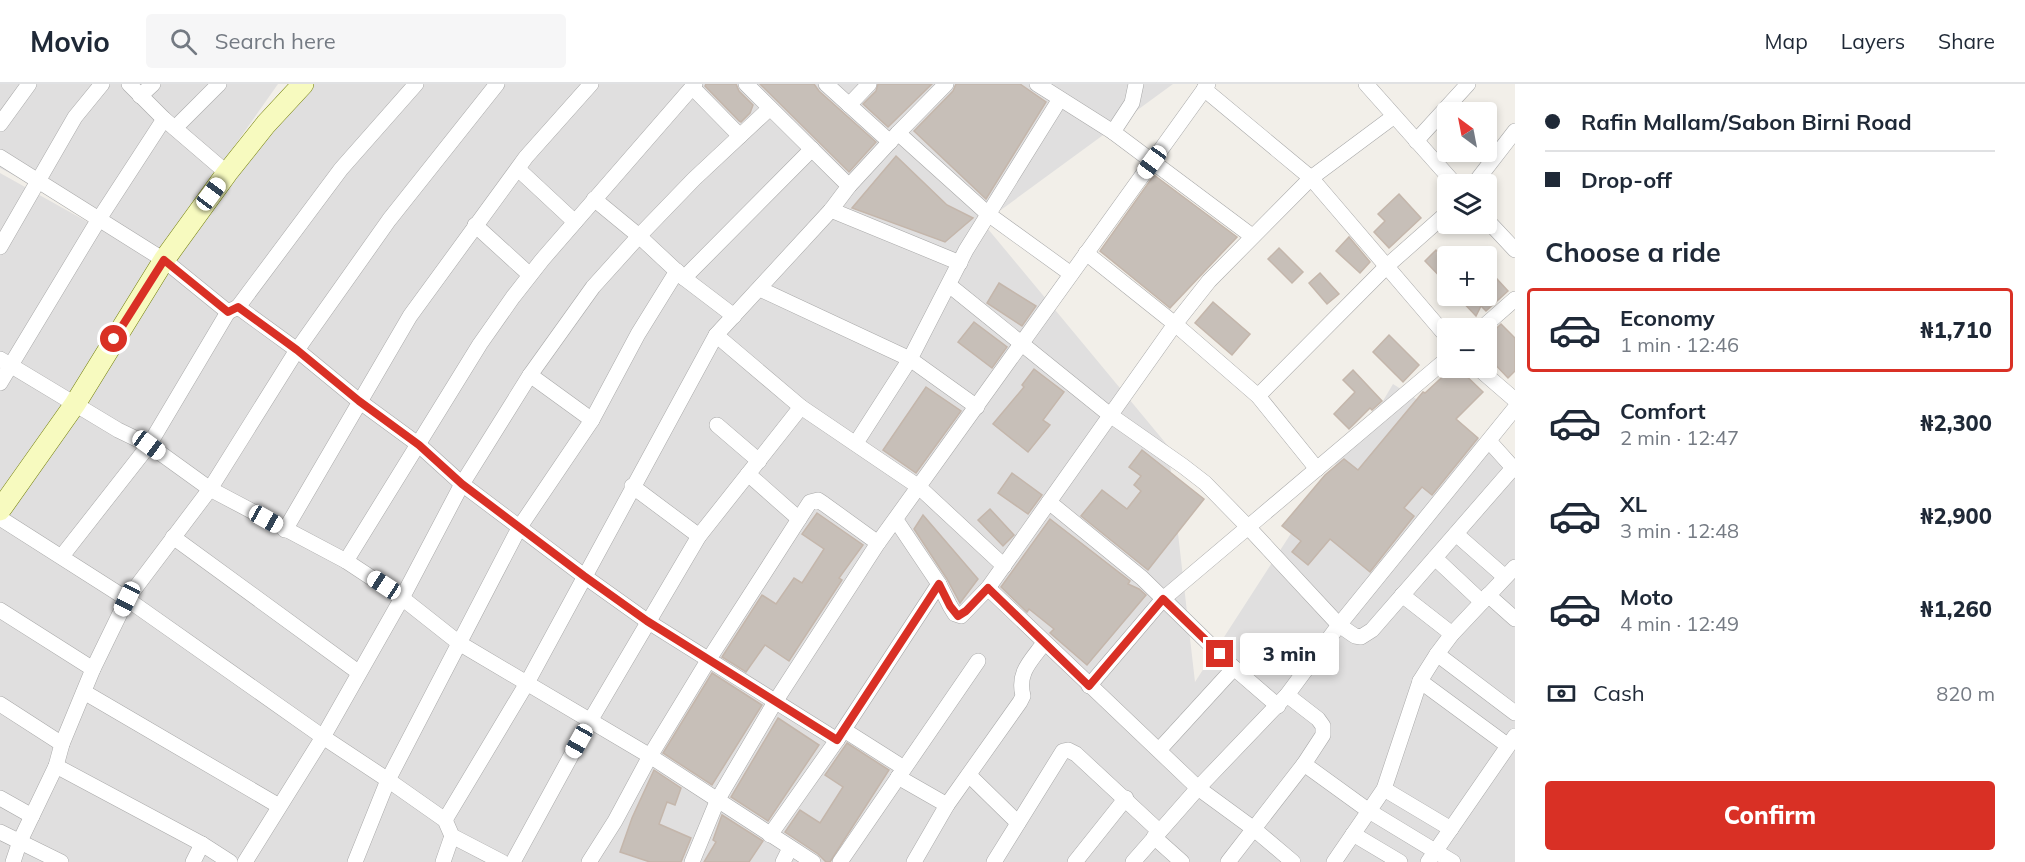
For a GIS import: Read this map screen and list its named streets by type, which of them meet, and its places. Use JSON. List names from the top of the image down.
{
  "north": "top left",
  "page": {
    "header": "Movio",
    "search": "Search here",
    "nav": ["Map", "Layers", "Share"],
    "banner": ["Rafin Mallam/Sabon Birni Road", "Drop-off"],
    "map_buttons": ["+", "−"],
    "heading": "Choose a ride",
    "list": [
      {
        "name": "Economy",
        "note": "1 min · 12:46",
        "value": "₦1,710"
      },
      {
        "name": "Comfort",
        "note": "2 min · 12:47",
        "value": "₦2,300"
      },
      {
        "name": "XL",
        "note": "3 min · 12:48",
        "value": "₦2,900"
      },
      {
        "name": "Moto",
        "note": "4 min · 12:49",
        "value": "₦1,260"
      }
    ],
    "bubble": "3 min",
    "pay": ["Cash", "820 m"],
    "buttons": "Confirm"
  }
}
